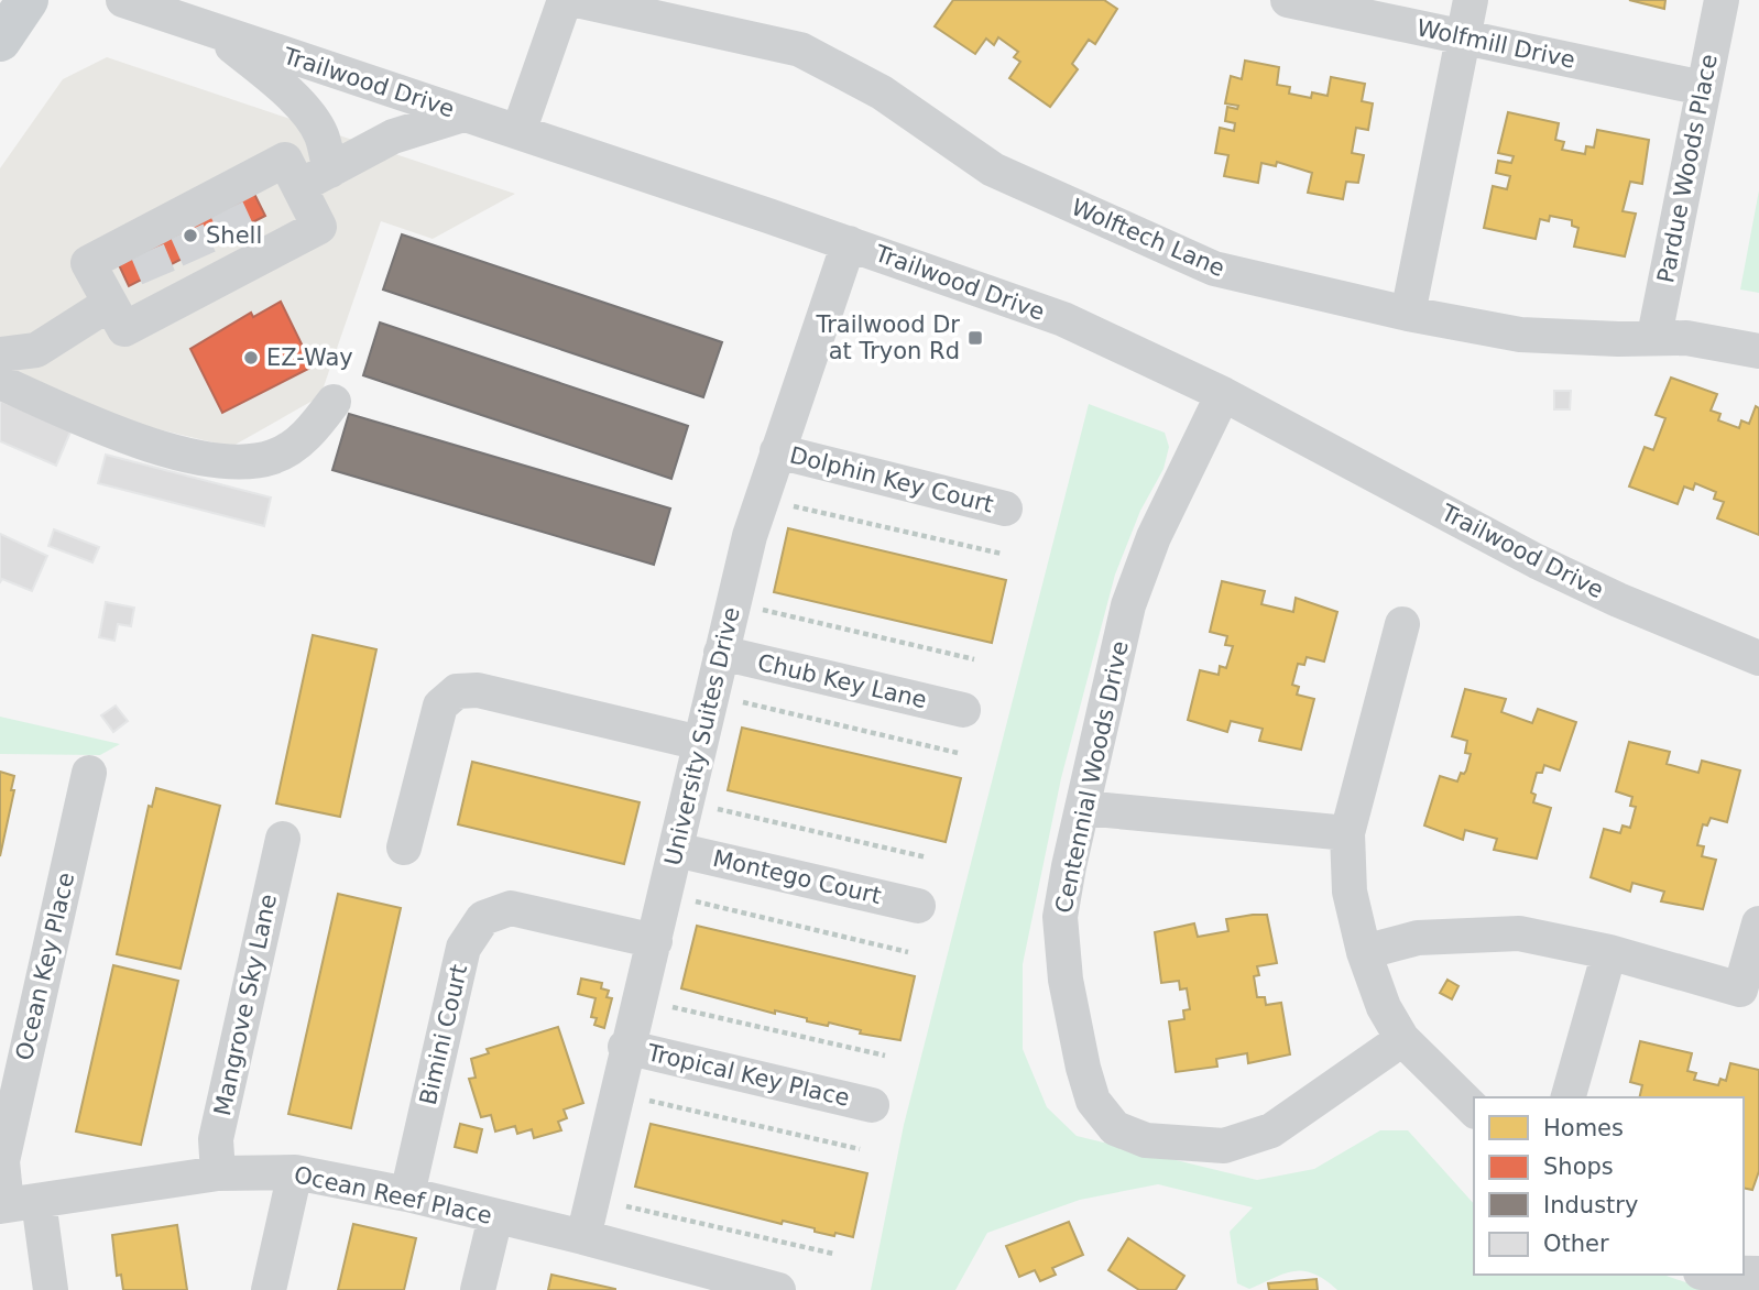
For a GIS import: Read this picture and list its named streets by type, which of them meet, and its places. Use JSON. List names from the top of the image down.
{
  "streets": {
    "street": [
      "Wolfmill Drive",
      "Trailwood Drive",
      "Pardue Woods Place",
      "Wolftech Lane",
      "Dolphin Key Court",
      "Chub Key Lane",
      "University Suites Drive",
      "Centennial Woods Drive",
      "Montego Court",
      "Ocean Key Place",
      "Mangrove Sky Lane",
      "Bimini Court",
      "Tropical Key Place",
      "Ocean Reef Place"
    ]
  },
  "crossings": [
    ["Wolfmill Drive", "Pardue Woods Place"],
    ["Trailwood Drive", "University Suites Drive"],
    ["Trailwood Drive", "Centennial Woods Drive"],
    ["Pardue Woods Place", "Wolftech Lane"],
    ["Dolphin Key Court", "University Suites Drive"],
    ["Chub Key Lane", "University Suites Drive"],
    ["University Suites Drive", "Montego Court"],
    ["University Suites Drive", "Bimini Court"],
    ["University Suites Drive", "Tropical Key Place"],
    ["University Suites Drive", "Ocean Reef Place"],
    ["Ocean Key Place", "Ocean Reef Place"],
    ["Mangrove Sky Lane", "Ocean Reef Place"],
    ["Bimini Court", "Ocean Reef Place"]
  ],
  "places": {
    "other": ["Shell", "EZ-Way"],
    "transit": ["Trailwood Dr at Tryon Rd"]
  },
  "legend": [
    "Homes",
    "Shops",
    "Industry",
    "Other"
  ]
}
